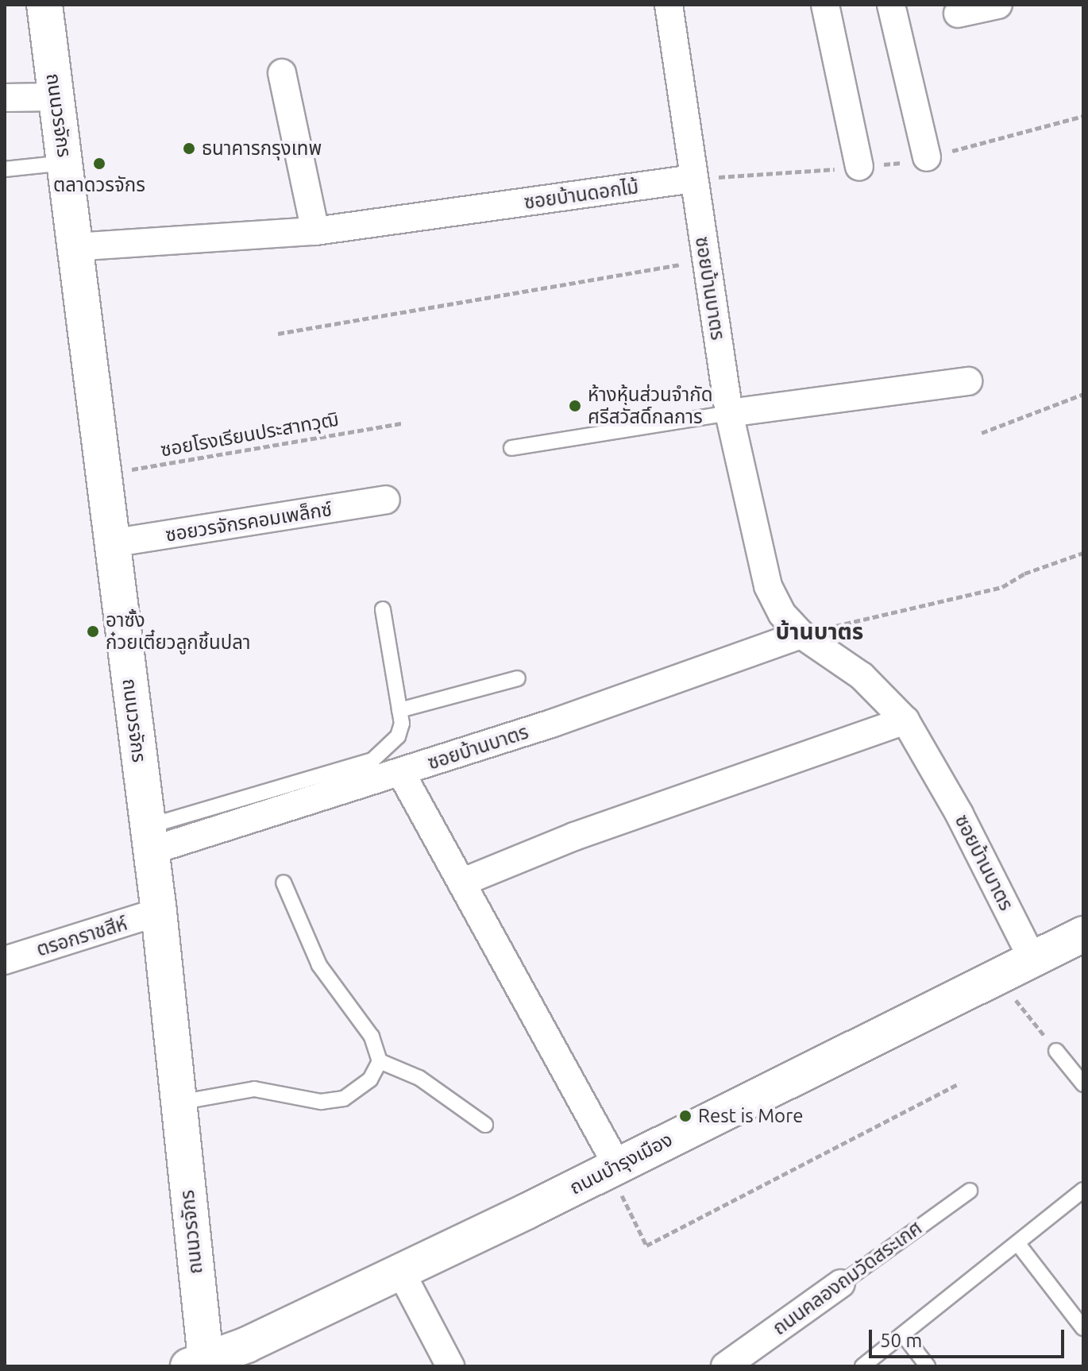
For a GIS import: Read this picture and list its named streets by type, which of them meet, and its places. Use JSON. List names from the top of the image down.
{
  "streets": {
    "main road": ["ถนนวรจักร", "ถนนบำรุงเมือง"],
    "street": [
      "ซอยบ้านดอกไม้",
      "ซอยบ้านบาตร",
      "ซอยวรจักรคอมเพล็กซ์",
      "ตรอกราชสีห์",
      "ถนนคลองถมวัดสระเกศ"
    ],
    "path": ["ซอยโรงเรียนประสาทวุฒิ"]
  },
  "crossings": [
    ["ถนนวรจักร", "ซอยบ้านดอกไม้"],
    ["ถนนวรจักร", "ซอยบ้านบาตร"],
    ["ถนนวรจักร", "ซอยโรงเรียนประสาทวุฒิ"],
    ["ถนนวรจักร", "ซอยวรจักรคอมเพล็กซ์"],
    ["ถนนวรจักร", "ตรอกราชสีห์"],
    ["ถนนวรจักร", "ถนนบำรุงเมือง"],
    ["ซอยบ้านดอกไม้", "ซอยบ้านบาตร"],
    ["ซอยบ้านบาตร", "ถนนบำรุงเมือง"]
  ],
  "districts": ["บ้านบาตร"],
  "places": [
    "ธนาคารกรุงเทพ",
    "ตลาดวรจักร",
    "ห้างหุ้นส่วนจำกัด ศรีสวัสดิ์กลการ",
    "อาซั้ง ก๋วยเตี๋ยวลูกชิ้นปลา",
    "Rest is More"
  ],
  "scale_bar": "50 m"
}
